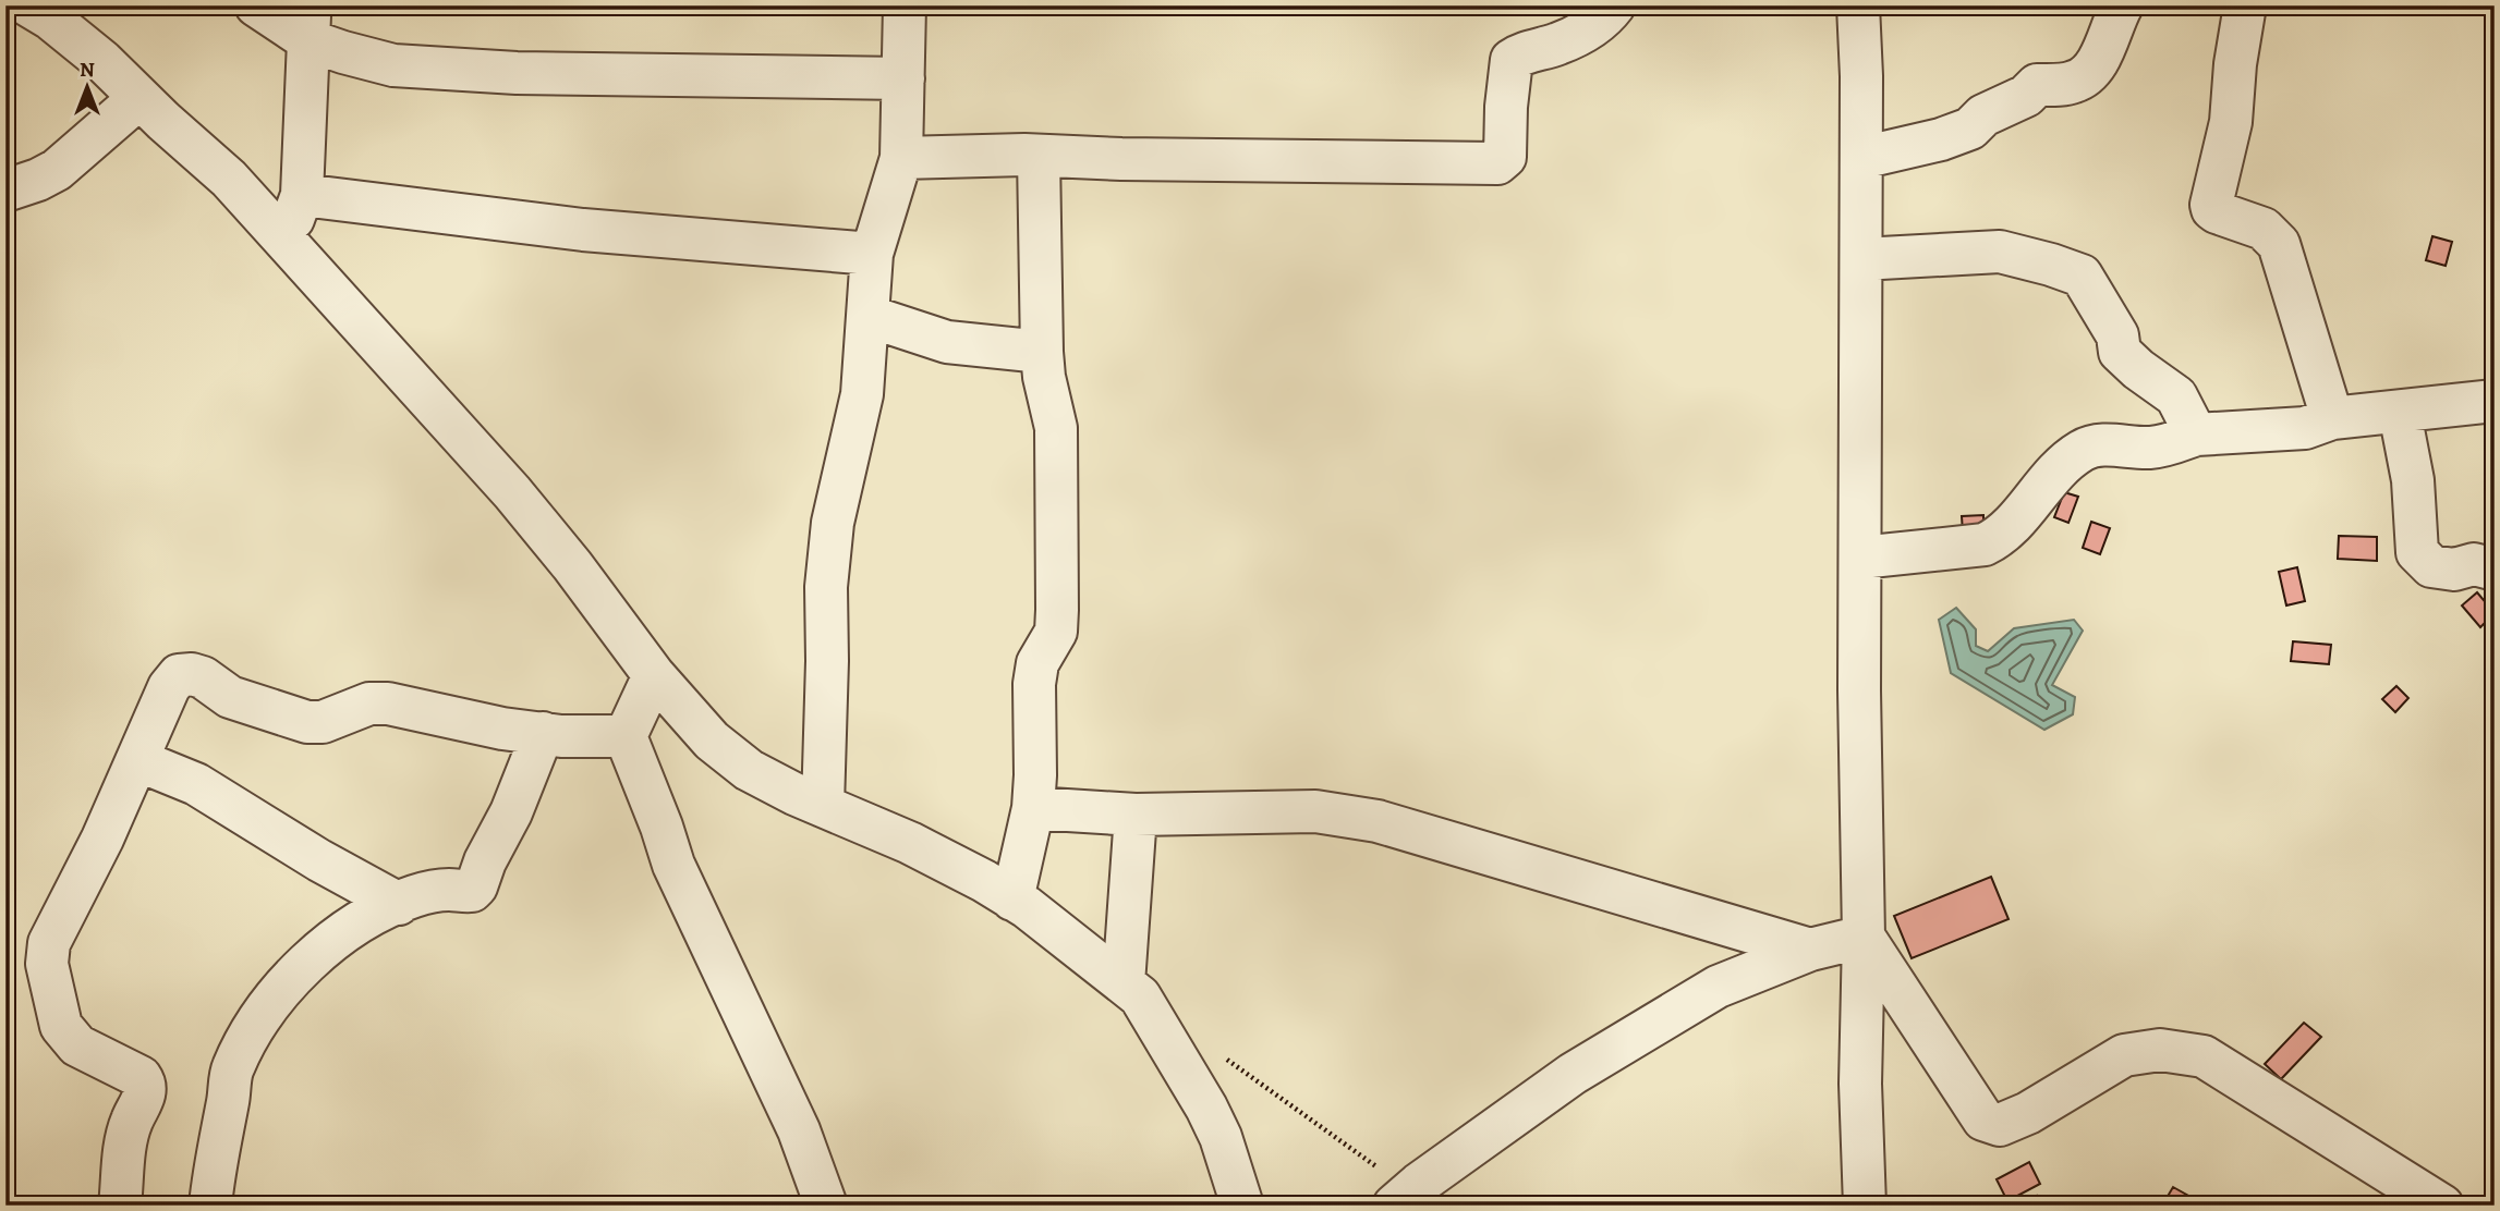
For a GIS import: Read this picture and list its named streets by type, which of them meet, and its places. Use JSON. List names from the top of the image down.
{
  "north": "top"
}
